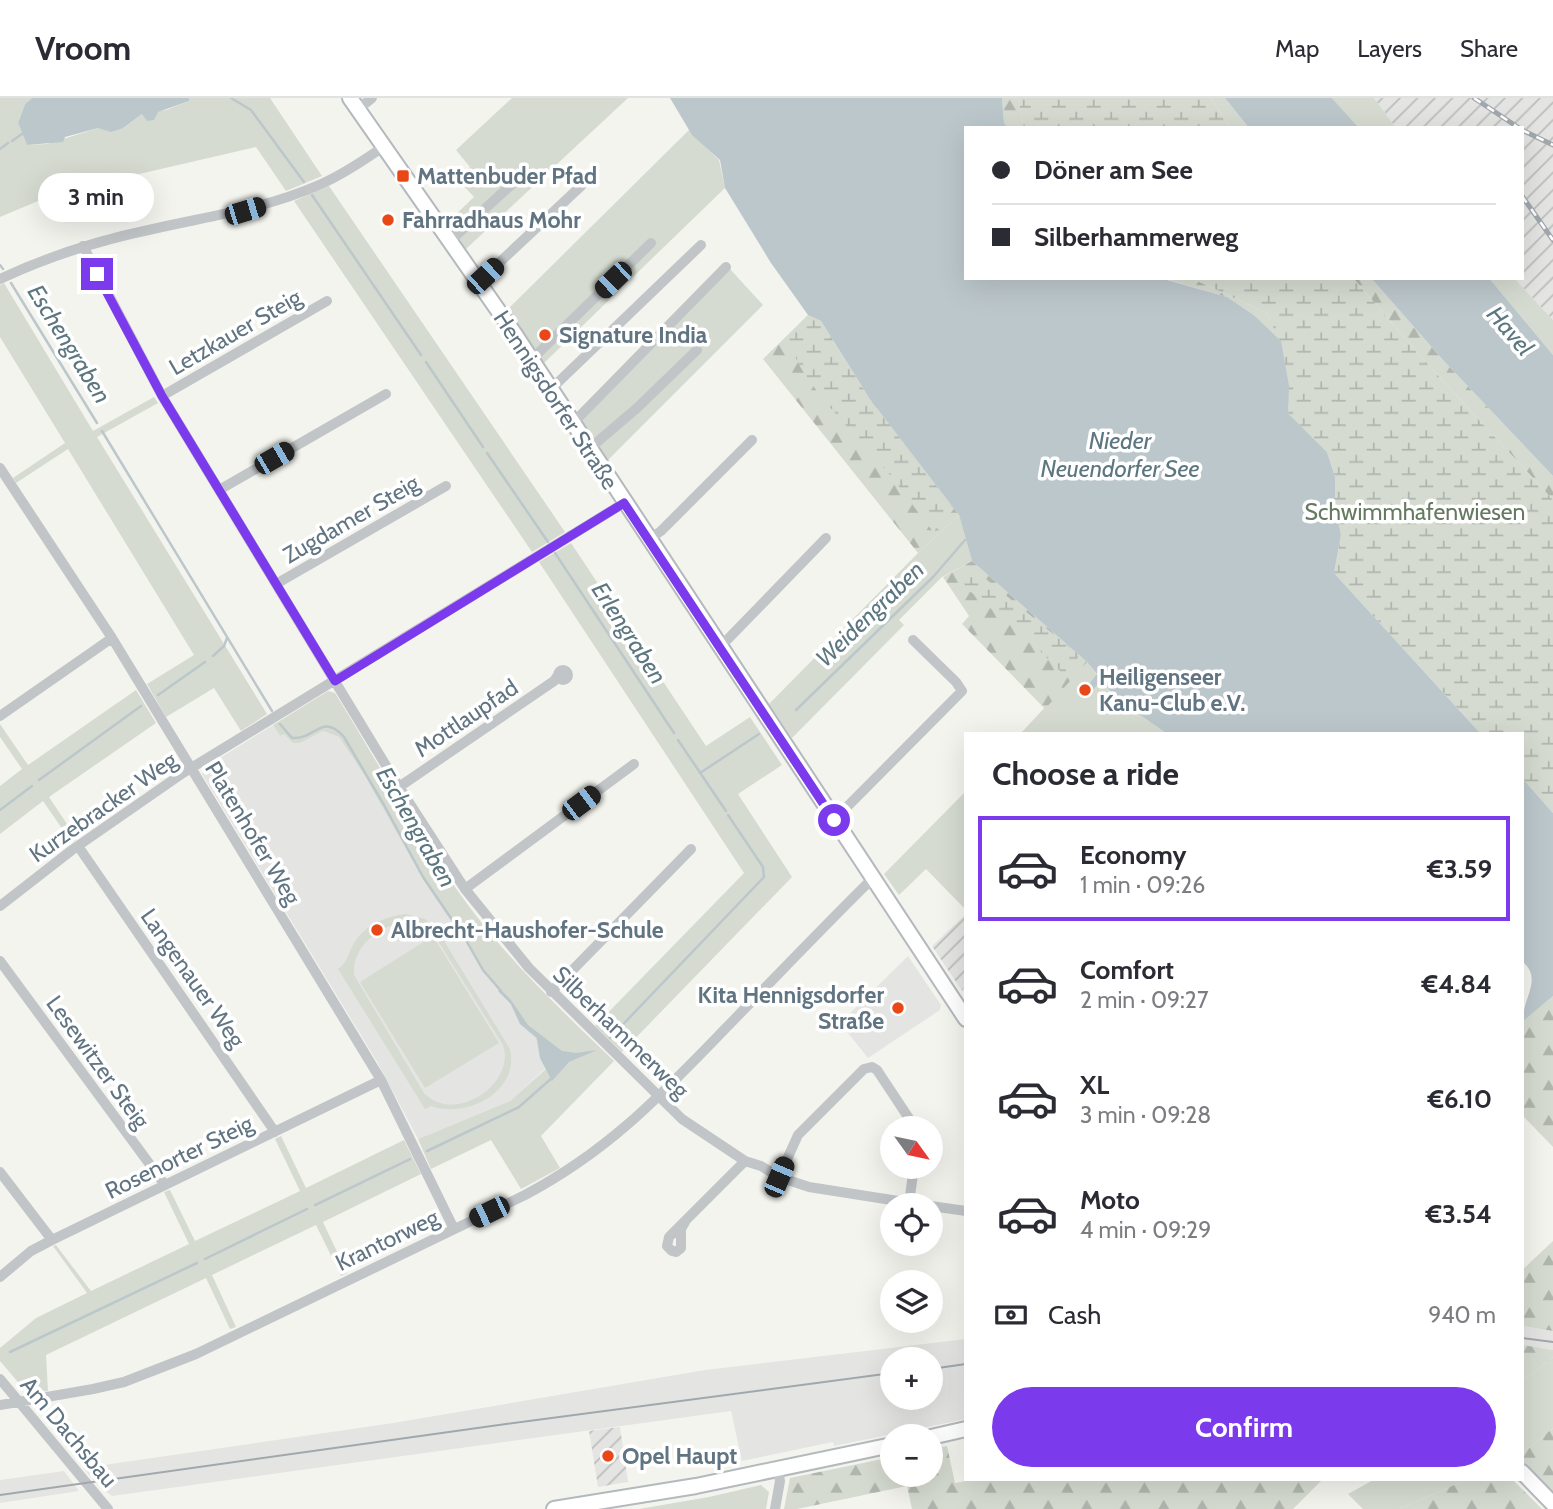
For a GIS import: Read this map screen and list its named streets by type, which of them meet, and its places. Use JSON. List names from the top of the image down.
{
  "streets": {
    "main road": ["Hennigsdorfer Straße"],
    "street": [
      "Letzkauer Steig",
      "Zugdamer Steig",
      "Mottlaupfad",
      "Kurzebracker Weg",
      "Platenhofer Weg",
      "Langenauer Weg",
      "Silberhammerweg",
      "Lesewitzer Steig",
      "Rosenorter Steig",
      "Krantorweg",
      "Am Dachsbau"
    ]
  },
  "crossings": [
    ["Letzkauer Steig", "Silberhammerweg"],
    ["Hennigsdorfer Straße", "Kurzebracker Weg"],
    ["Hennigsdorfer Straße", "Krantorweg"],
    ["Zugdamer Steig", "Silberhammerweg"],
    ["Mottlaupfad", "Silberhammerweg"],
    ["Kurzebracker Weg", "Platenhofer Weg"],
    ["Kurzebracker Weg", "Langenauer Weg"],
    ["Kurzebracker Weg", "Silberhammerweg"],
    ["Platenhofer Weg", "Rosenorter Steig"],
    ["Platenhofer Weg", "Krantorweg"],
    ["Langenauer Weg", "Rosenorter Steig"],
    ["Silberhammerweg", "Krantorweg"],
    ["Lesewitzer Steig", "Rosenorter Steig"],
    ["Krantorweg", "Am Dachsbau"]
  ],
  "water": [
    "Havel",
    "Eschengraben",
    "Nieder Neuendorfer See",
    "Weidengraben",
    "Erlengraben"
  ],
  "parks": ["Schwimmhafenwiesen"],
  "places": {
    "transit": ["Mattenbuder Pfad"],
    "other": [
      "Fahrradhaus Mohr",
      "Signature India",
      "Heiligenseer Kanu-Club e.V.",
      "Albrecht-Haushofer-Schule",
      "Kita Hennigsdorfer Straße",
      "Opel Haupt"
    ]
  },
  "north": "bottom right",
  "page": {
    "header": "Vroom",
    "nav": ["Map", "Layers", "Share"],
    "banner": ["Döner am See", "Silberhammerweg"],
    "bubble": "3 min",
    "heading": "Choose a ride",
    "list": [
      {
        "name": "Economy",
        "note": "1 min · 09:26",
        "value": "€3.59"
      },
      {
        "name": "Comfort",
        "note": "2 min · 09:27",
        "value": "€4.84"
      },
      {
        "name": "XL",
        "note": "3 min · 09:28",
        "value": "€6.10"
      },
      {
        "name": "Moto",
        "note": "4 min · 09:29",
        "value": "€3.54"
      }
    ],
    "map_buttons": ["+", "−"],
    "pay": ["Cash", "940 m"],
    "buttons": "Confirm"
  }
}
